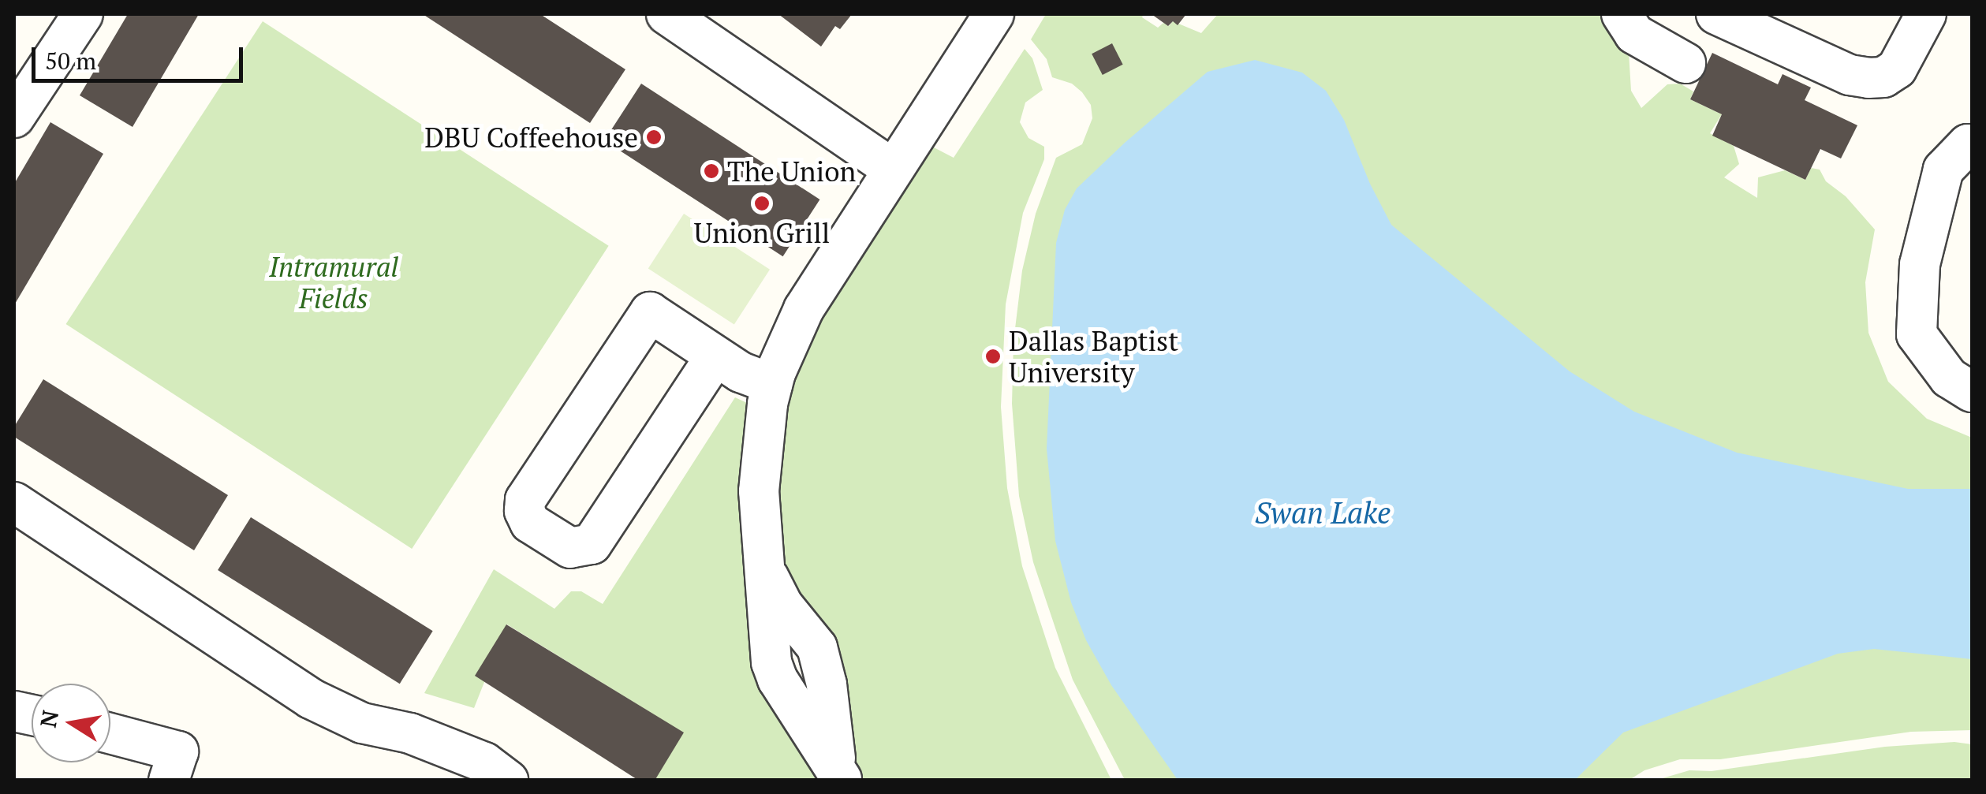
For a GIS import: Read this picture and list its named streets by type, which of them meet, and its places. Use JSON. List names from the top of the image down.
{
  "water": ["Swan Lake"],
  "parks": ["Intramural Fields"],
  "places": [
    "DBU Coffeehouse",
    "The Union",
    "Union Grill",
    "Dallas Baptist University"
  ],
  "scale_bar": "50 m",
  "north": "left"
}
